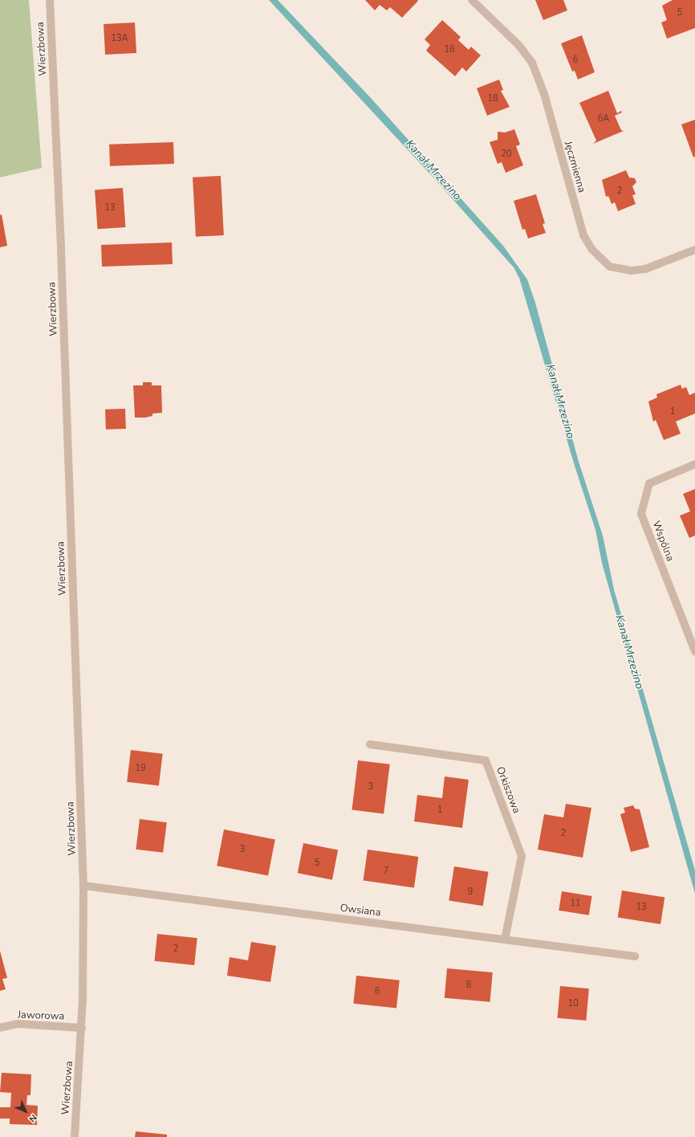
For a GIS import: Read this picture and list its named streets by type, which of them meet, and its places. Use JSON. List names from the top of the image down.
{
  "streets": {
    "street": [
      "Wierzbowa",
      "Jęczmienna",
      "Wspólna",
      "Orkiszowa",
      "Owsiana",
      "Jaworowa"
    ]
  },
  "crossings": [
    ["Wierzbowa", "Owsiana"],
    ["Wierzbowa", "Jaworowa"],
    ["Orkiszowa", "Owsiana"]
  ],
  "water": ["Kanał Mrzezino"],
  "house_numbers": [
    "5",
    "13A",
    "16",
    "6",
    "18",
    "6A",
    "20",
    "2",
    "13",
    "1",
    "19",
    "3",
    "1",
    "2",
    "3",
    "5",
    "7",
    "9",
    "11",
    "13",
    "2",
    "8",
    "6",
    "10"
  ],
  "north": "bottom right"
}
